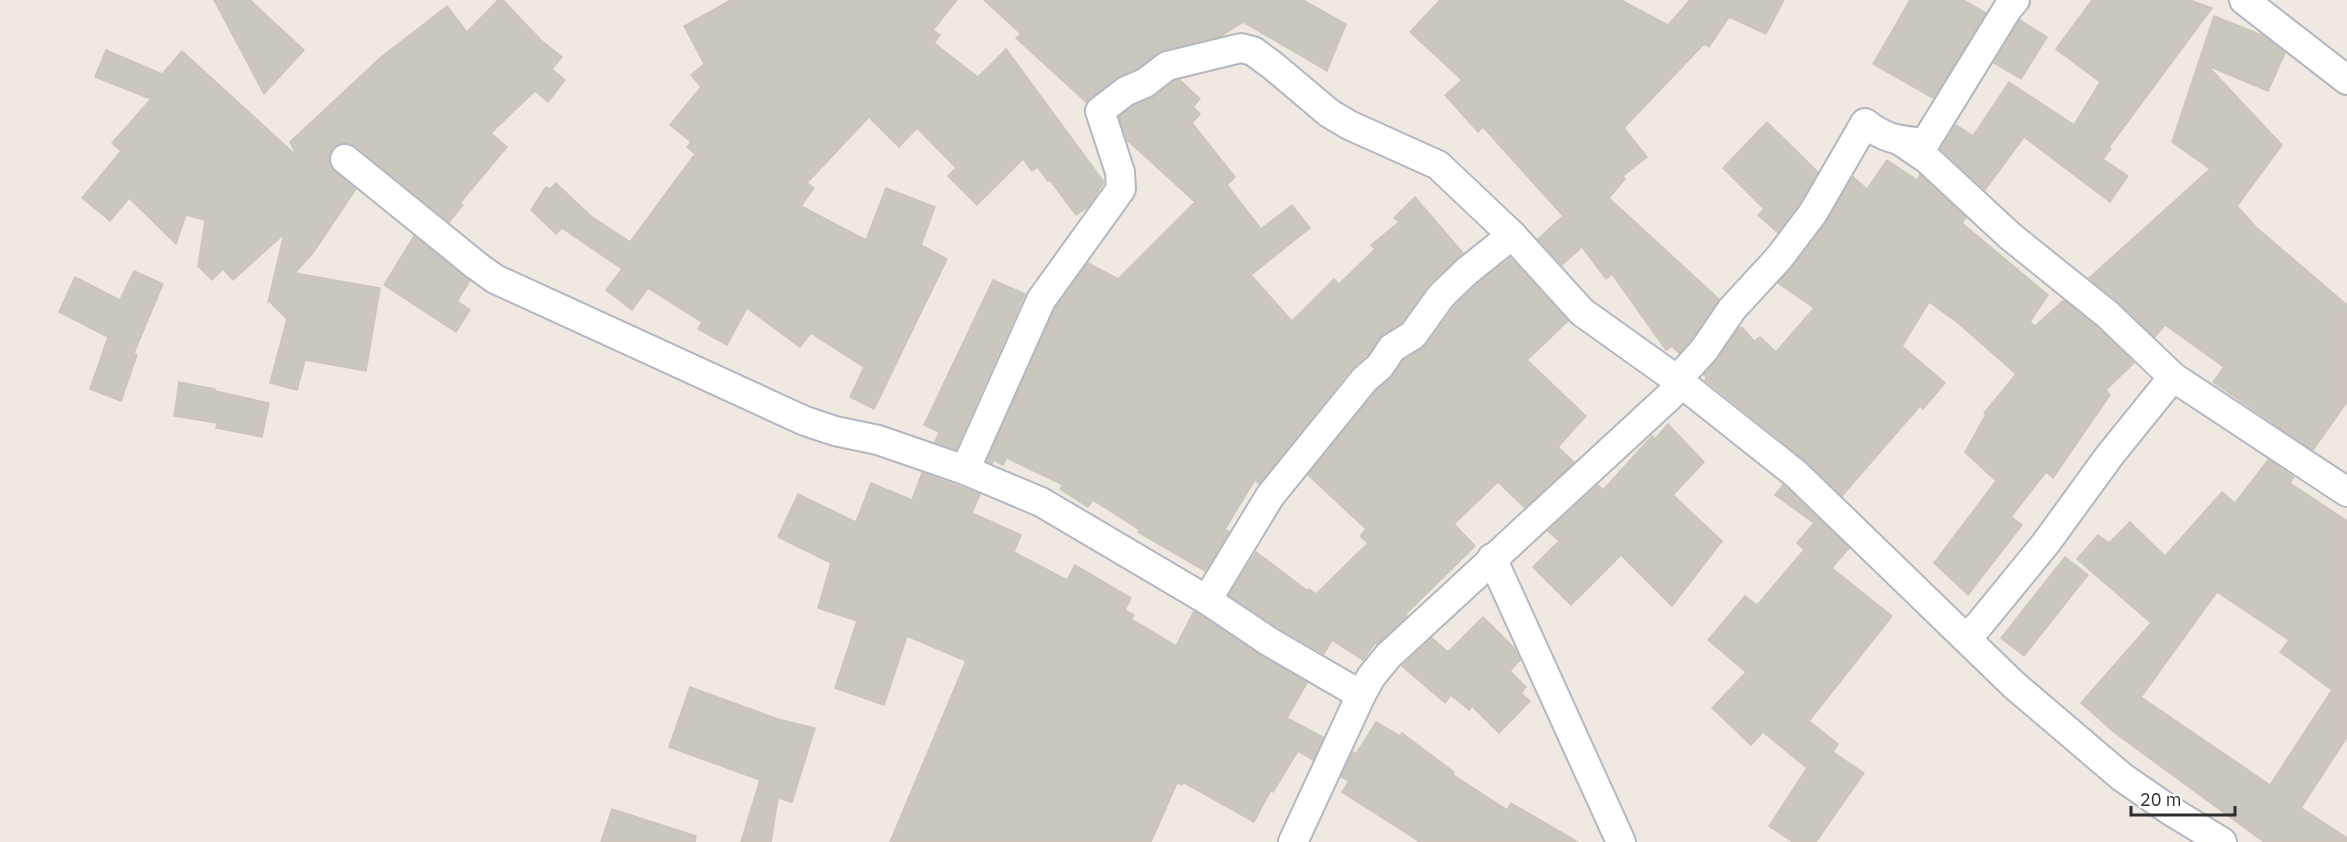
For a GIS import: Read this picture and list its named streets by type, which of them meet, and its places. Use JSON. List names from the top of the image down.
{
  "scale_bar": "20 m"
}
